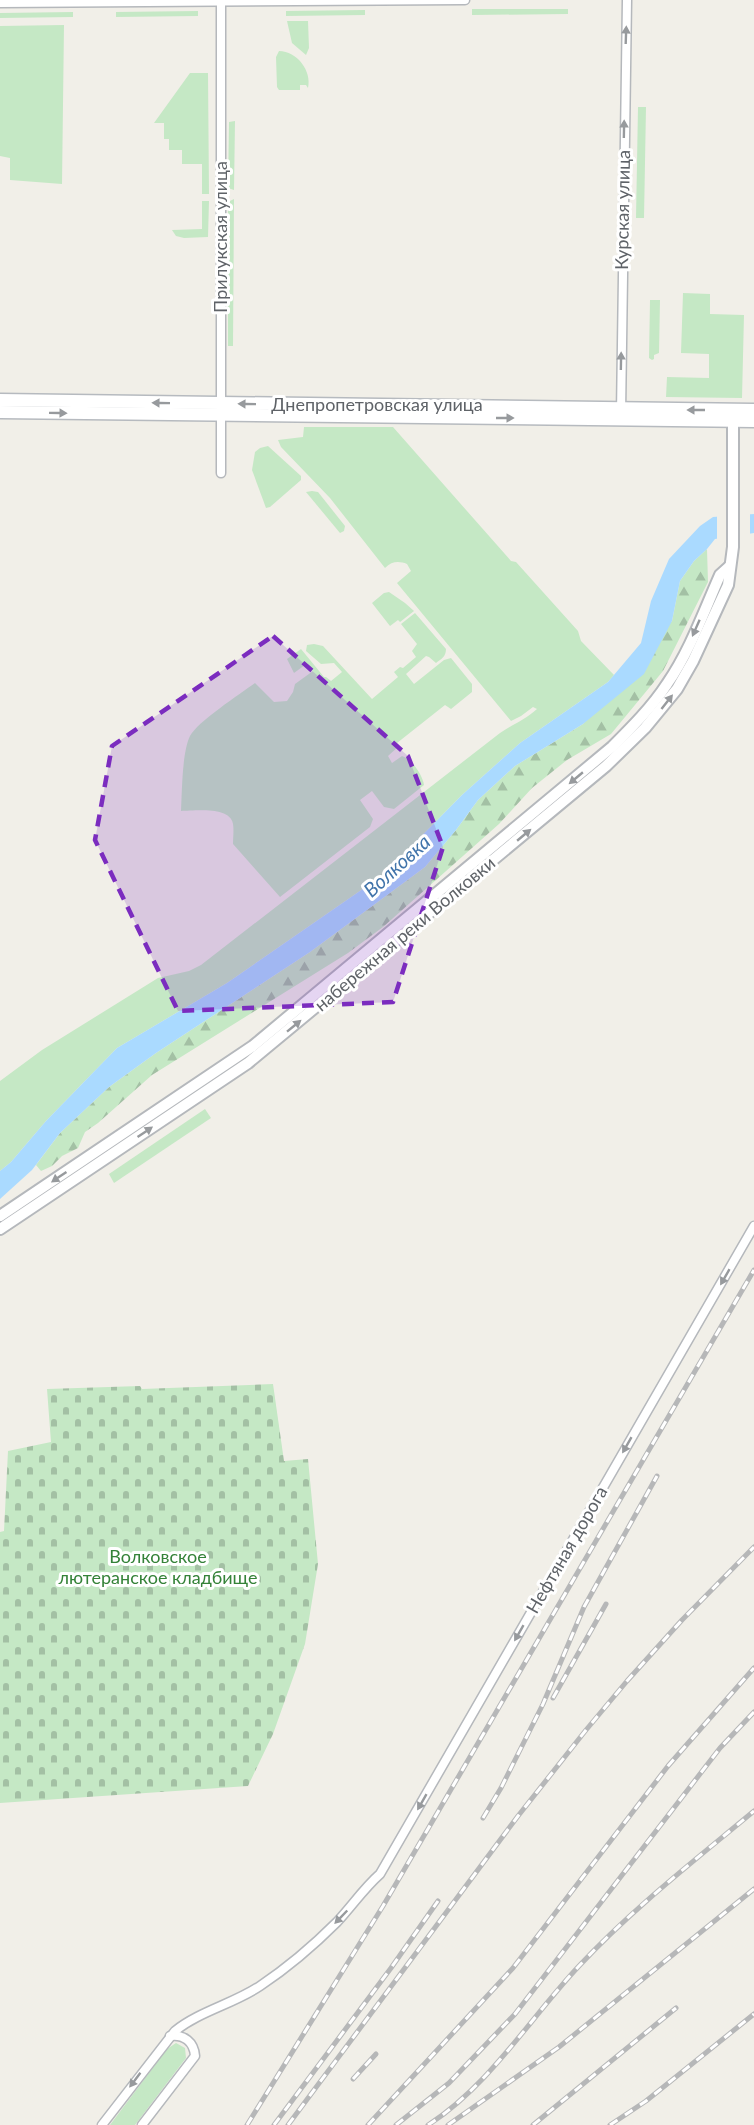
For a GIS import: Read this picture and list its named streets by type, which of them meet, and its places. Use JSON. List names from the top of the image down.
{
  "streets": {
    "main road": ["Днепропетровская улица"],
    "street": [
      "Курская улица",
      "Прилукская улица",
      "набережная реки Волковки",
      "Нефтяная дорога"
    ]
  },
  "crossings": [
    ["Курская улица", "Днепропетровская улица"],
    ["Прилукская улица", "Днепропетровская улица"],
    ["Днепропетровская улица", "набережная реки Волковки"]
  ],
  "one_way": ["Курская улица", "Нефтяная дорога"],
  "water": ["Волковка"],
  "parks": ["Волковское лютеранское кладбище"]
}
